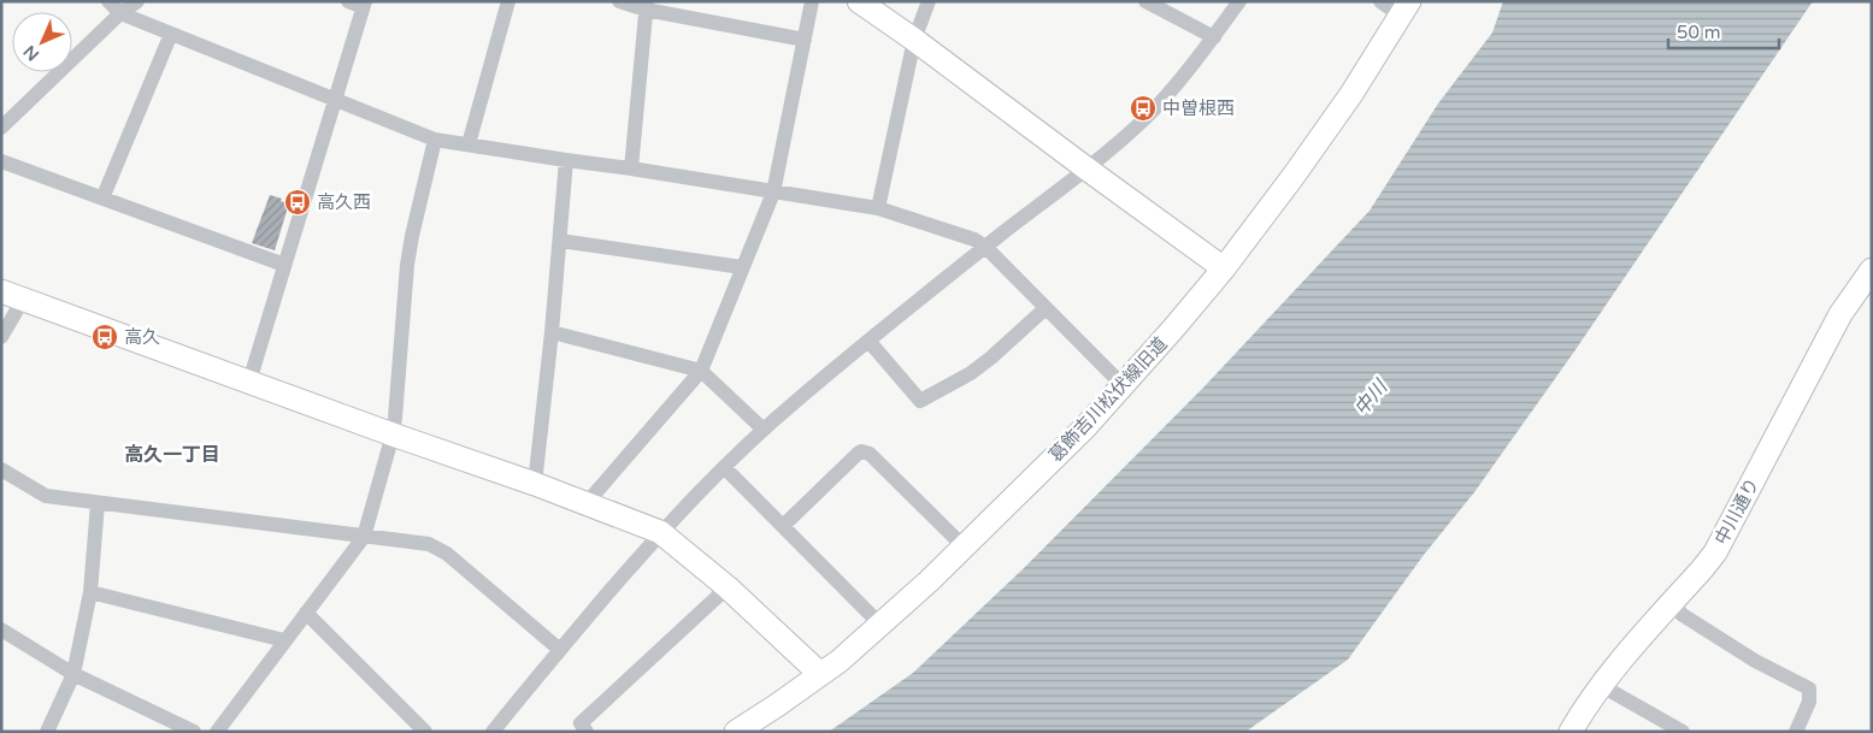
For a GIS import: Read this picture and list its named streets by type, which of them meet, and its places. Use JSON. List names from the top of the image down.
{
  "streets": {
    "street": ["葛飾吉川松伏線旧道", "中川通り"]
  },
  "districts": ["高久一丁目"],
  "water": ["中川"],
  "places": {
    "bus stop": ["中曽根西", "高久西", "高久"]
  },
  "scale_bar": "50 m",
  "north": "bottom left"
}
